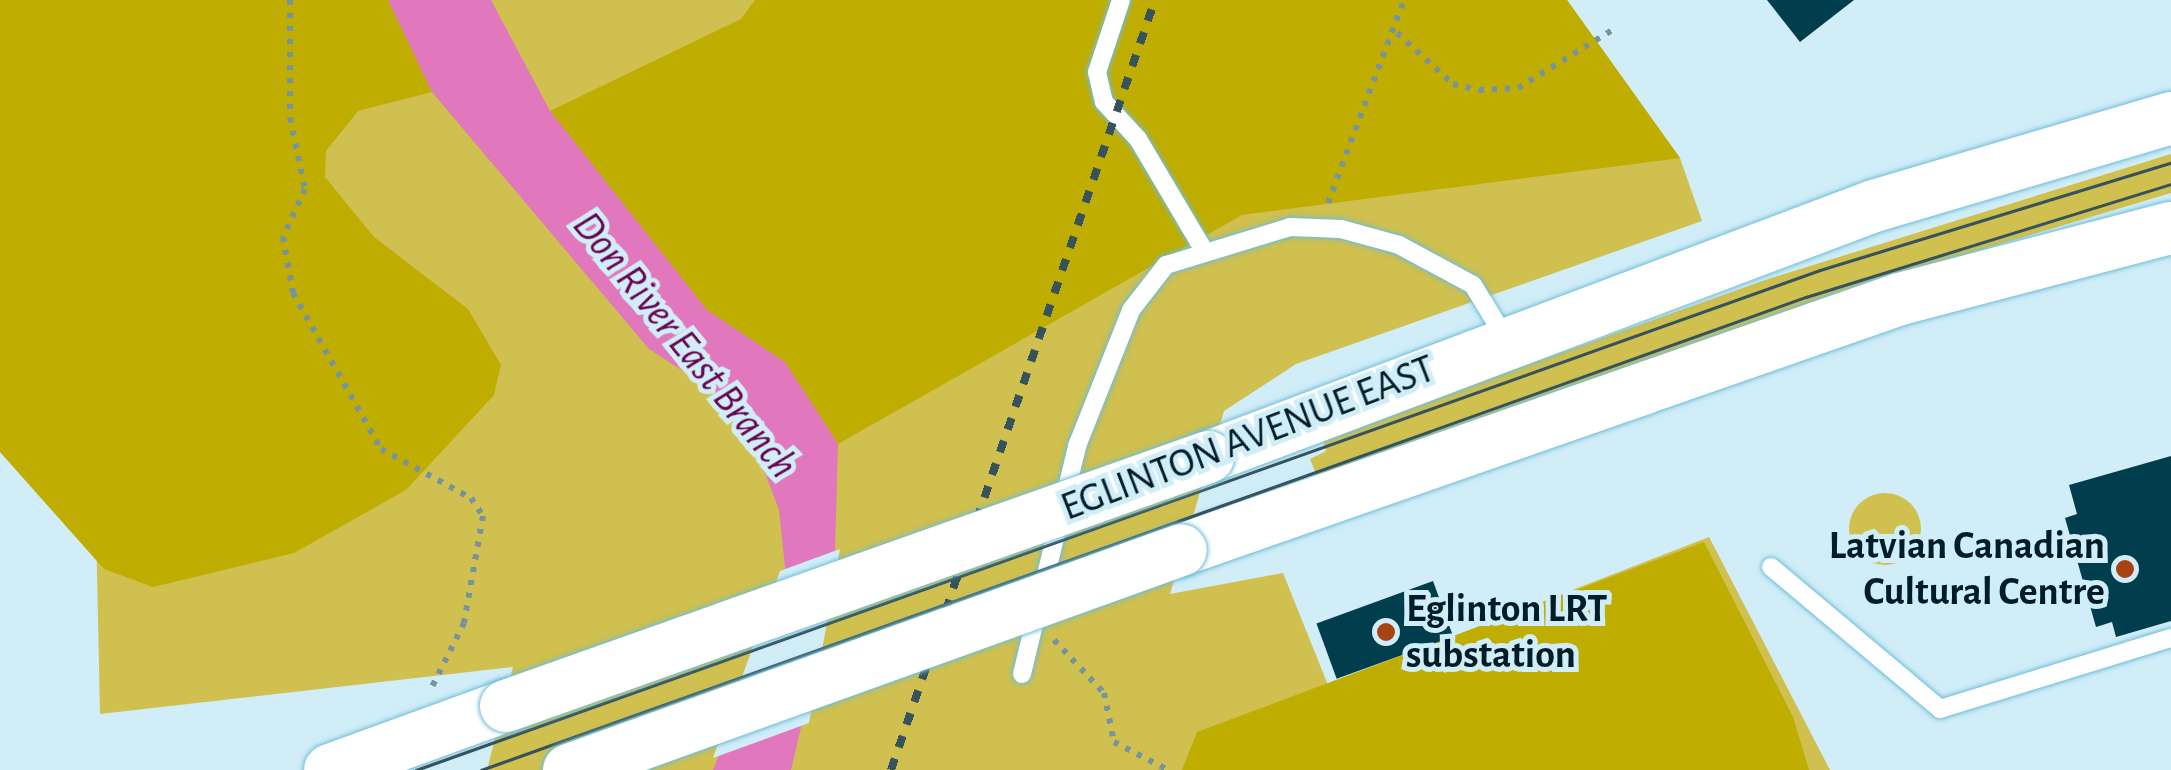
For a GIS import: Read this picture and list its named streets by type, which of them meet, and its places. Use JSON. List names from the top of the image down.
{
  "streets": {
    "main road": ["EGLINTON AVENUE EAST"]
  },
  "water": ["Don River East Branch"],
  "places": ["Latvian Canadian Cultural Centre", "Eglinton LRT substation"]
}
